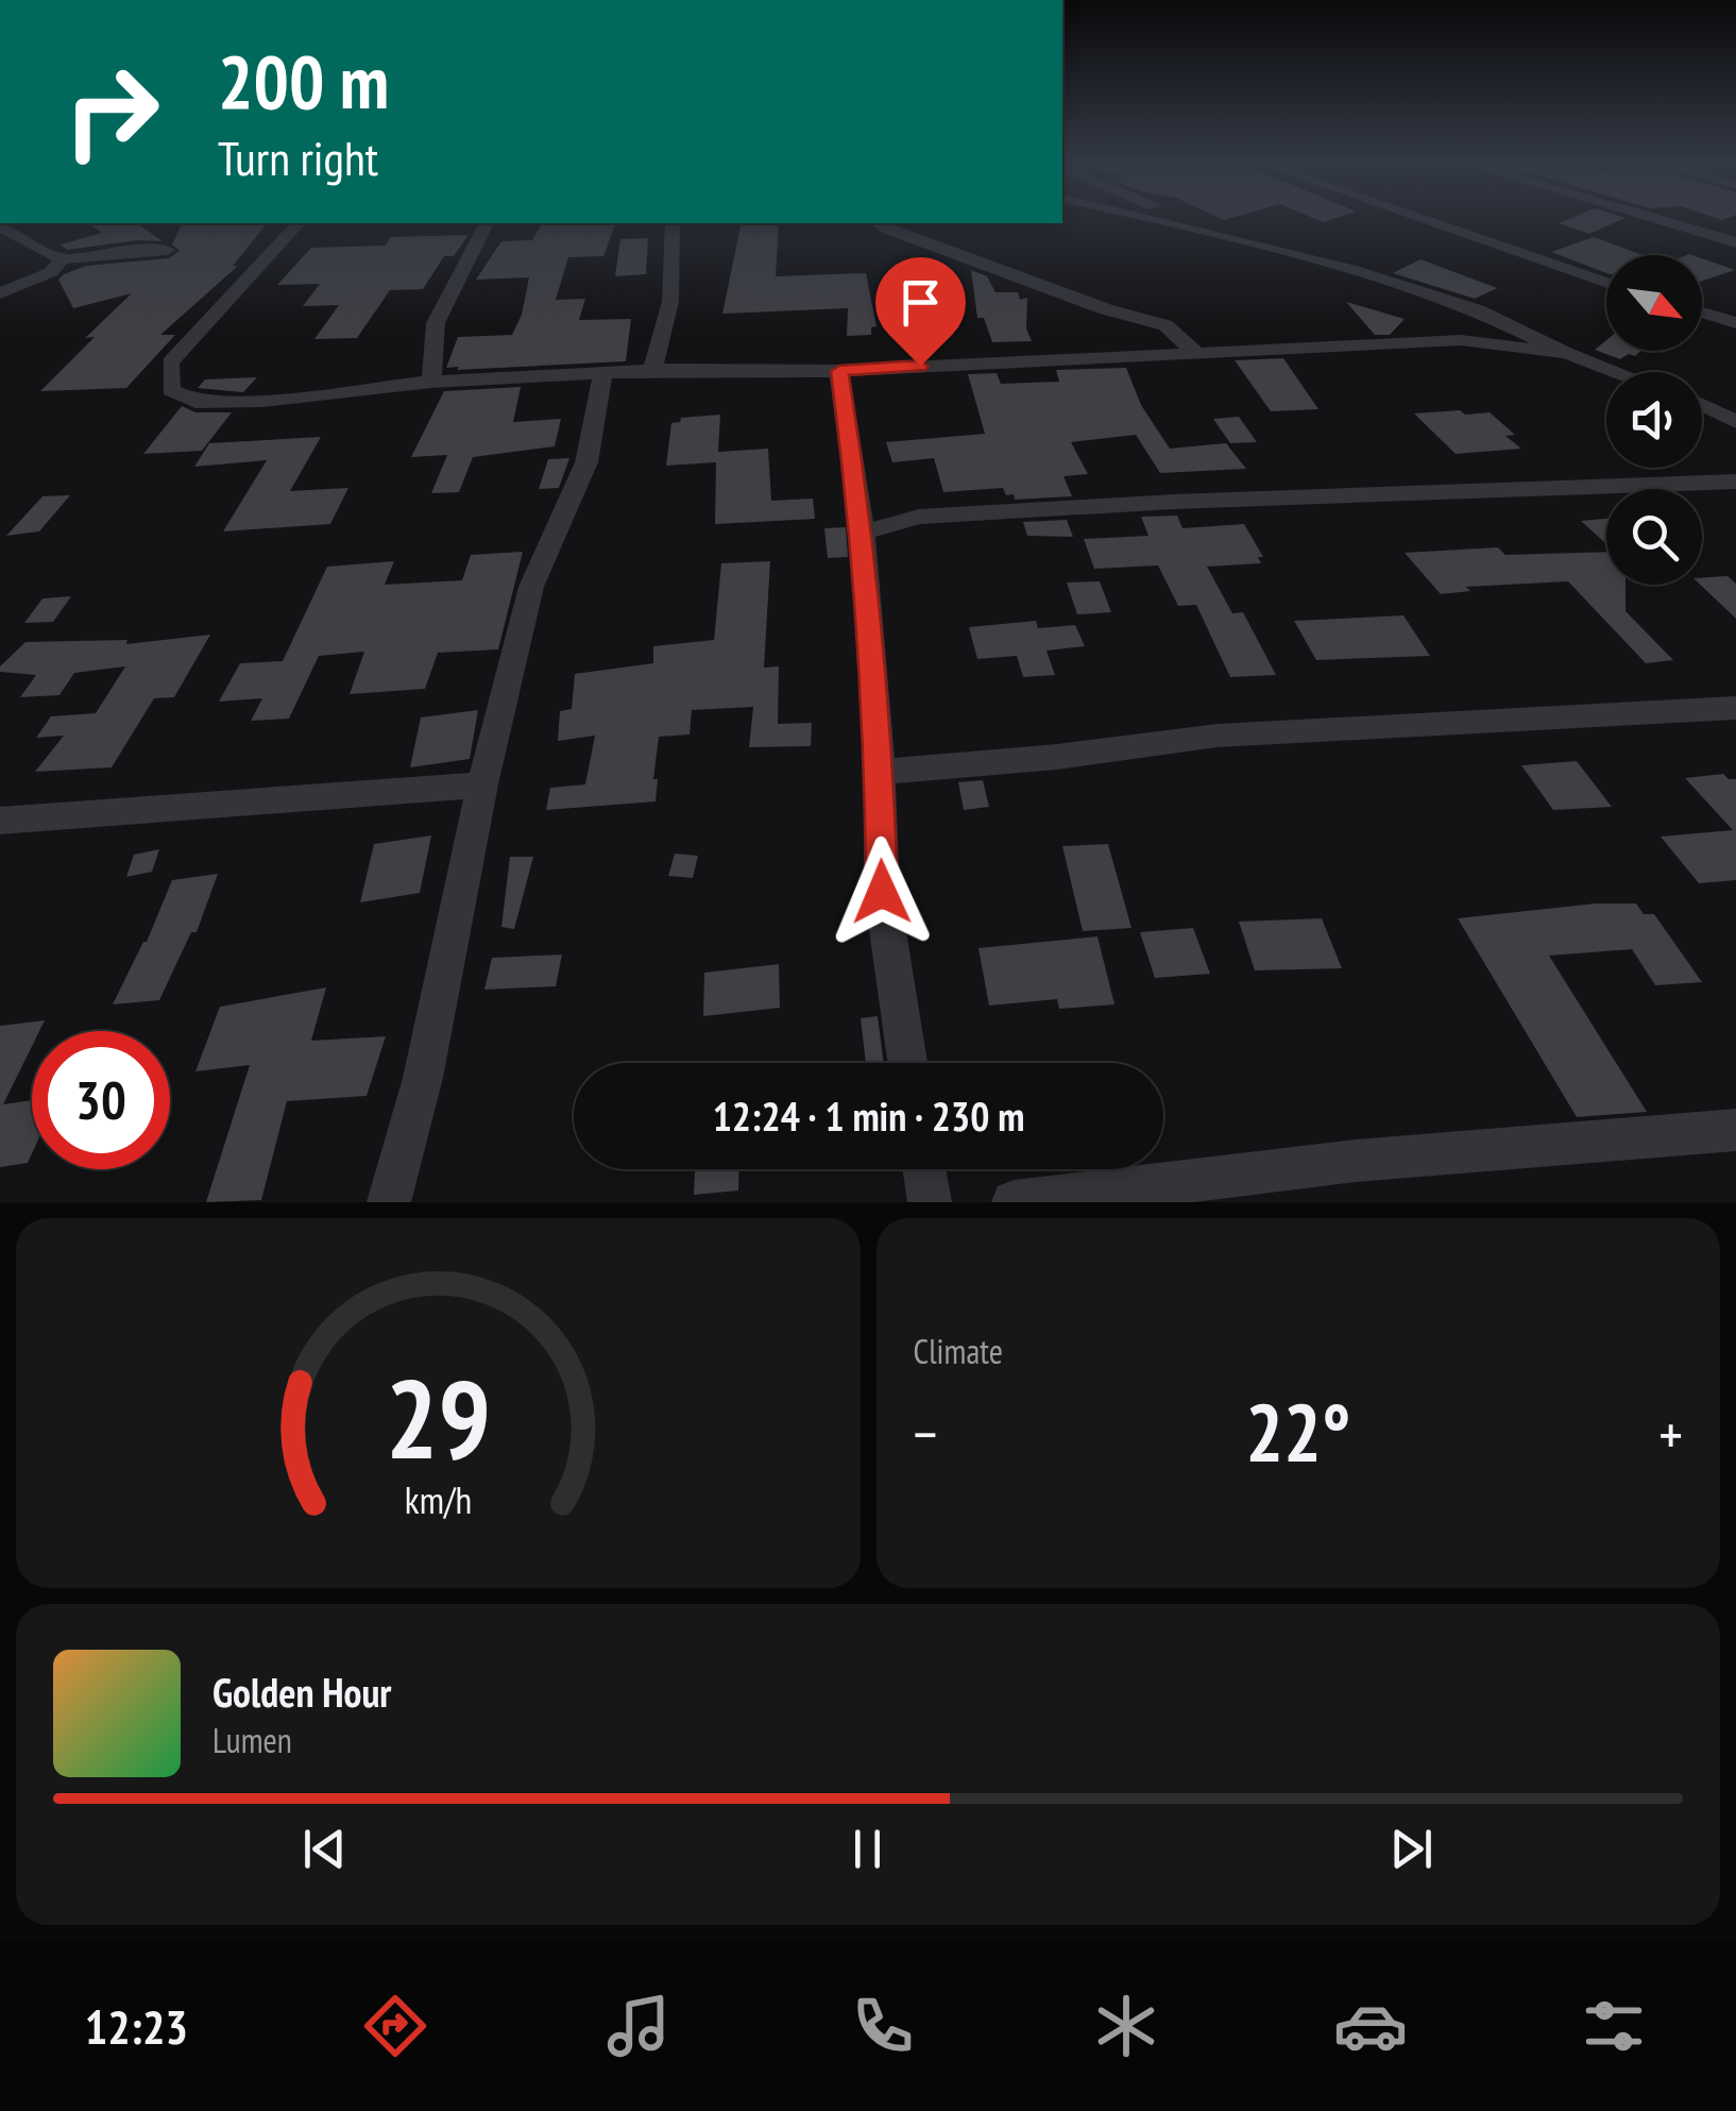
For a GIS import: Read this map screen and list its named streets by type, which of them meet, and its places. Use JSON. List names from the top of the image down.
{
  "north": "bottom right",
  "page": {
    "turn": ["200 m", "Turn right"],
    "limit": "30",
    "trip": "12:24 · 1 min · 230 m",
    "tile": "Climate",
    "heat": ["−", "22°", "+"],
    "song": ["Golden Hour", "Lumen"],
    "tabs": "12:23",
    "gauge": ["29", "km/h"]
  }
}
